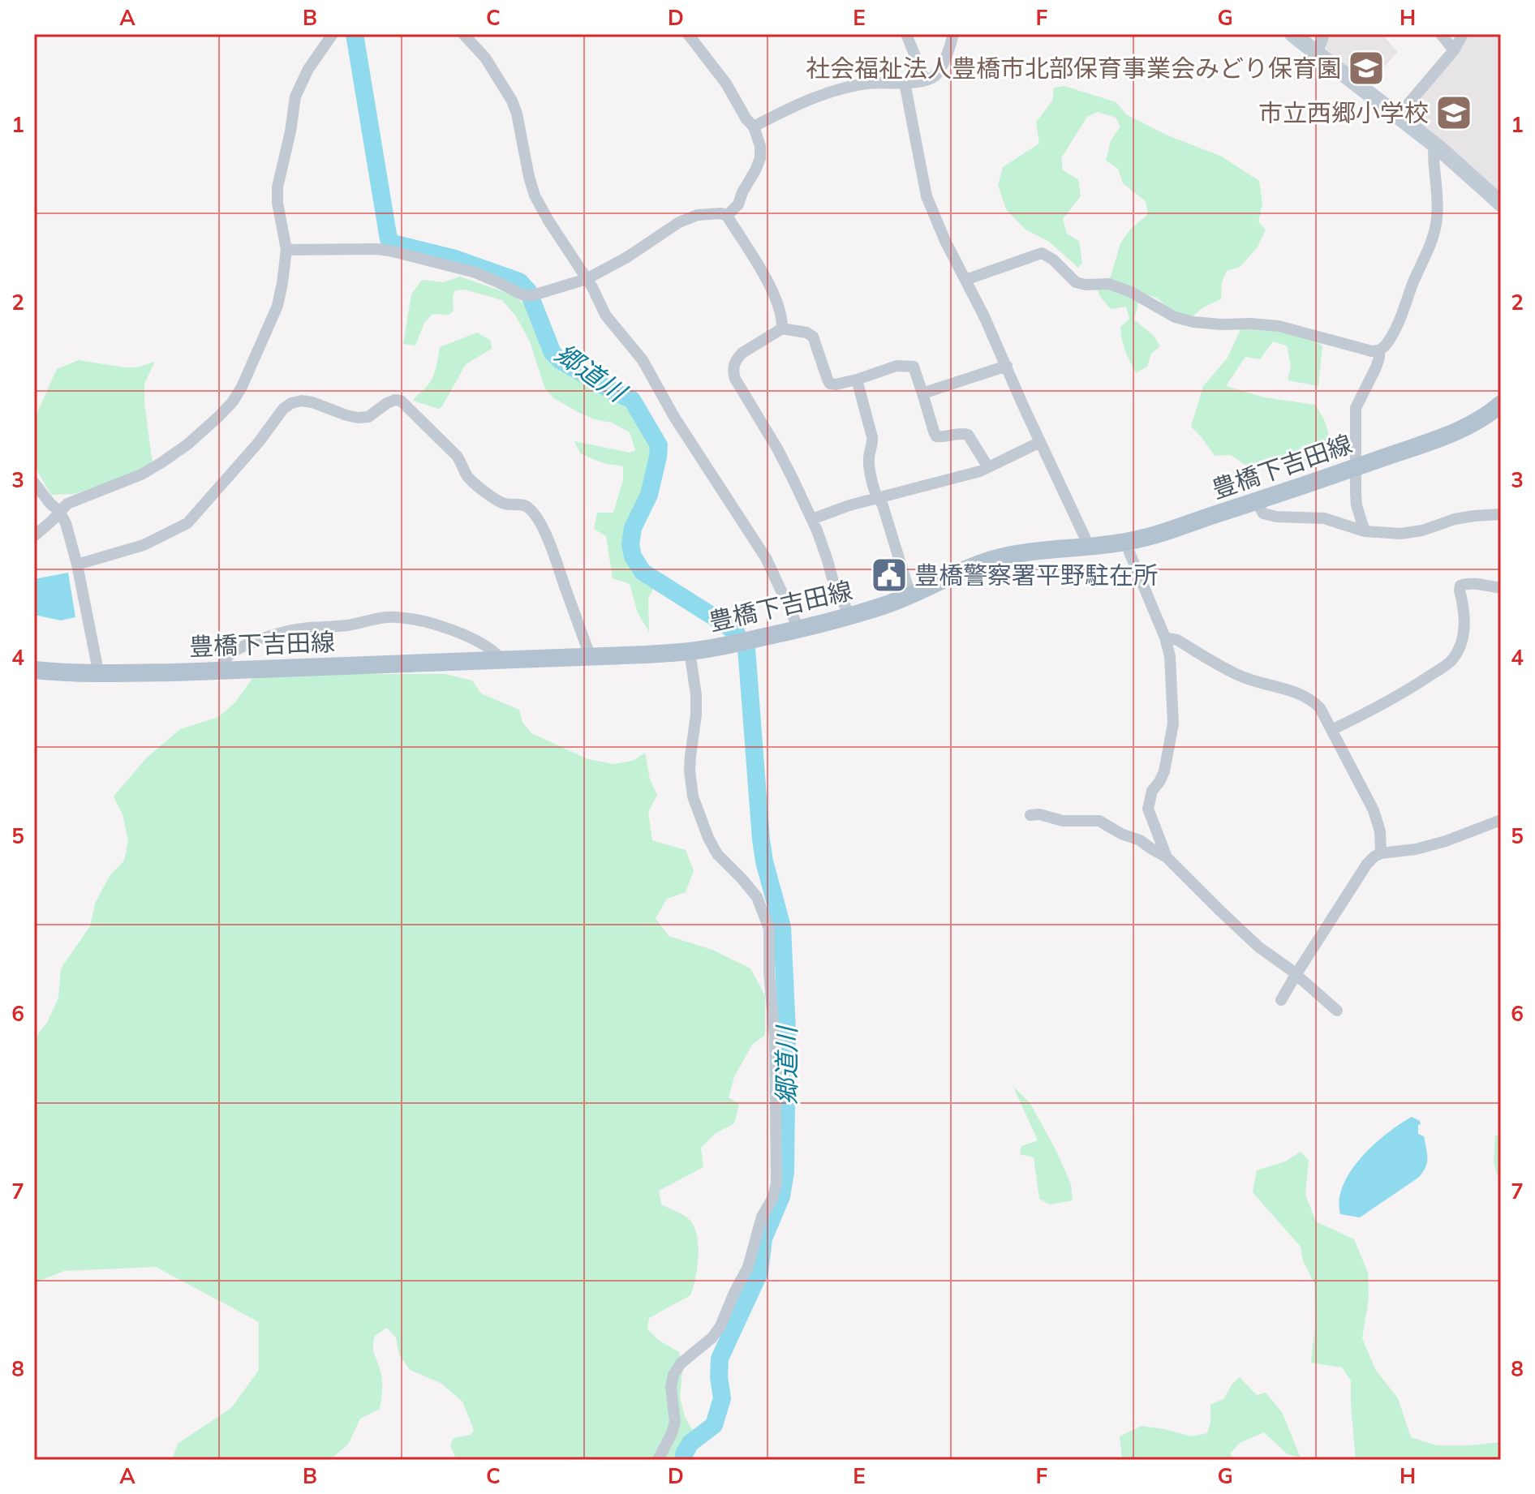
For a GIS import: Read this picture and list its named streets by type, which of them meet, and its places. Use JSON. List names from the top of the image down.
{
  "streets": {
    "main road": ["豊橋下吉田線"]
  },
  "water": ["郷道川"],
  "places": {
    "school or university": ["社会福祉法人豊橋市北部保育事業会みどり保育園", "市立西郷小学校"],
    "public building": ["豊橋警察署平野駐在所"]
  },
  "grid": {
    "columns": [
      "A",
      "B",
      "C",
      "D",
      "E",
      "F",
      "G",
      "H"
    ],
    "rows": [
      "1",
      "2",
      "3",
      "4",
      "5",
      "6",
      "7",
      "8"
    ]
  }
}
